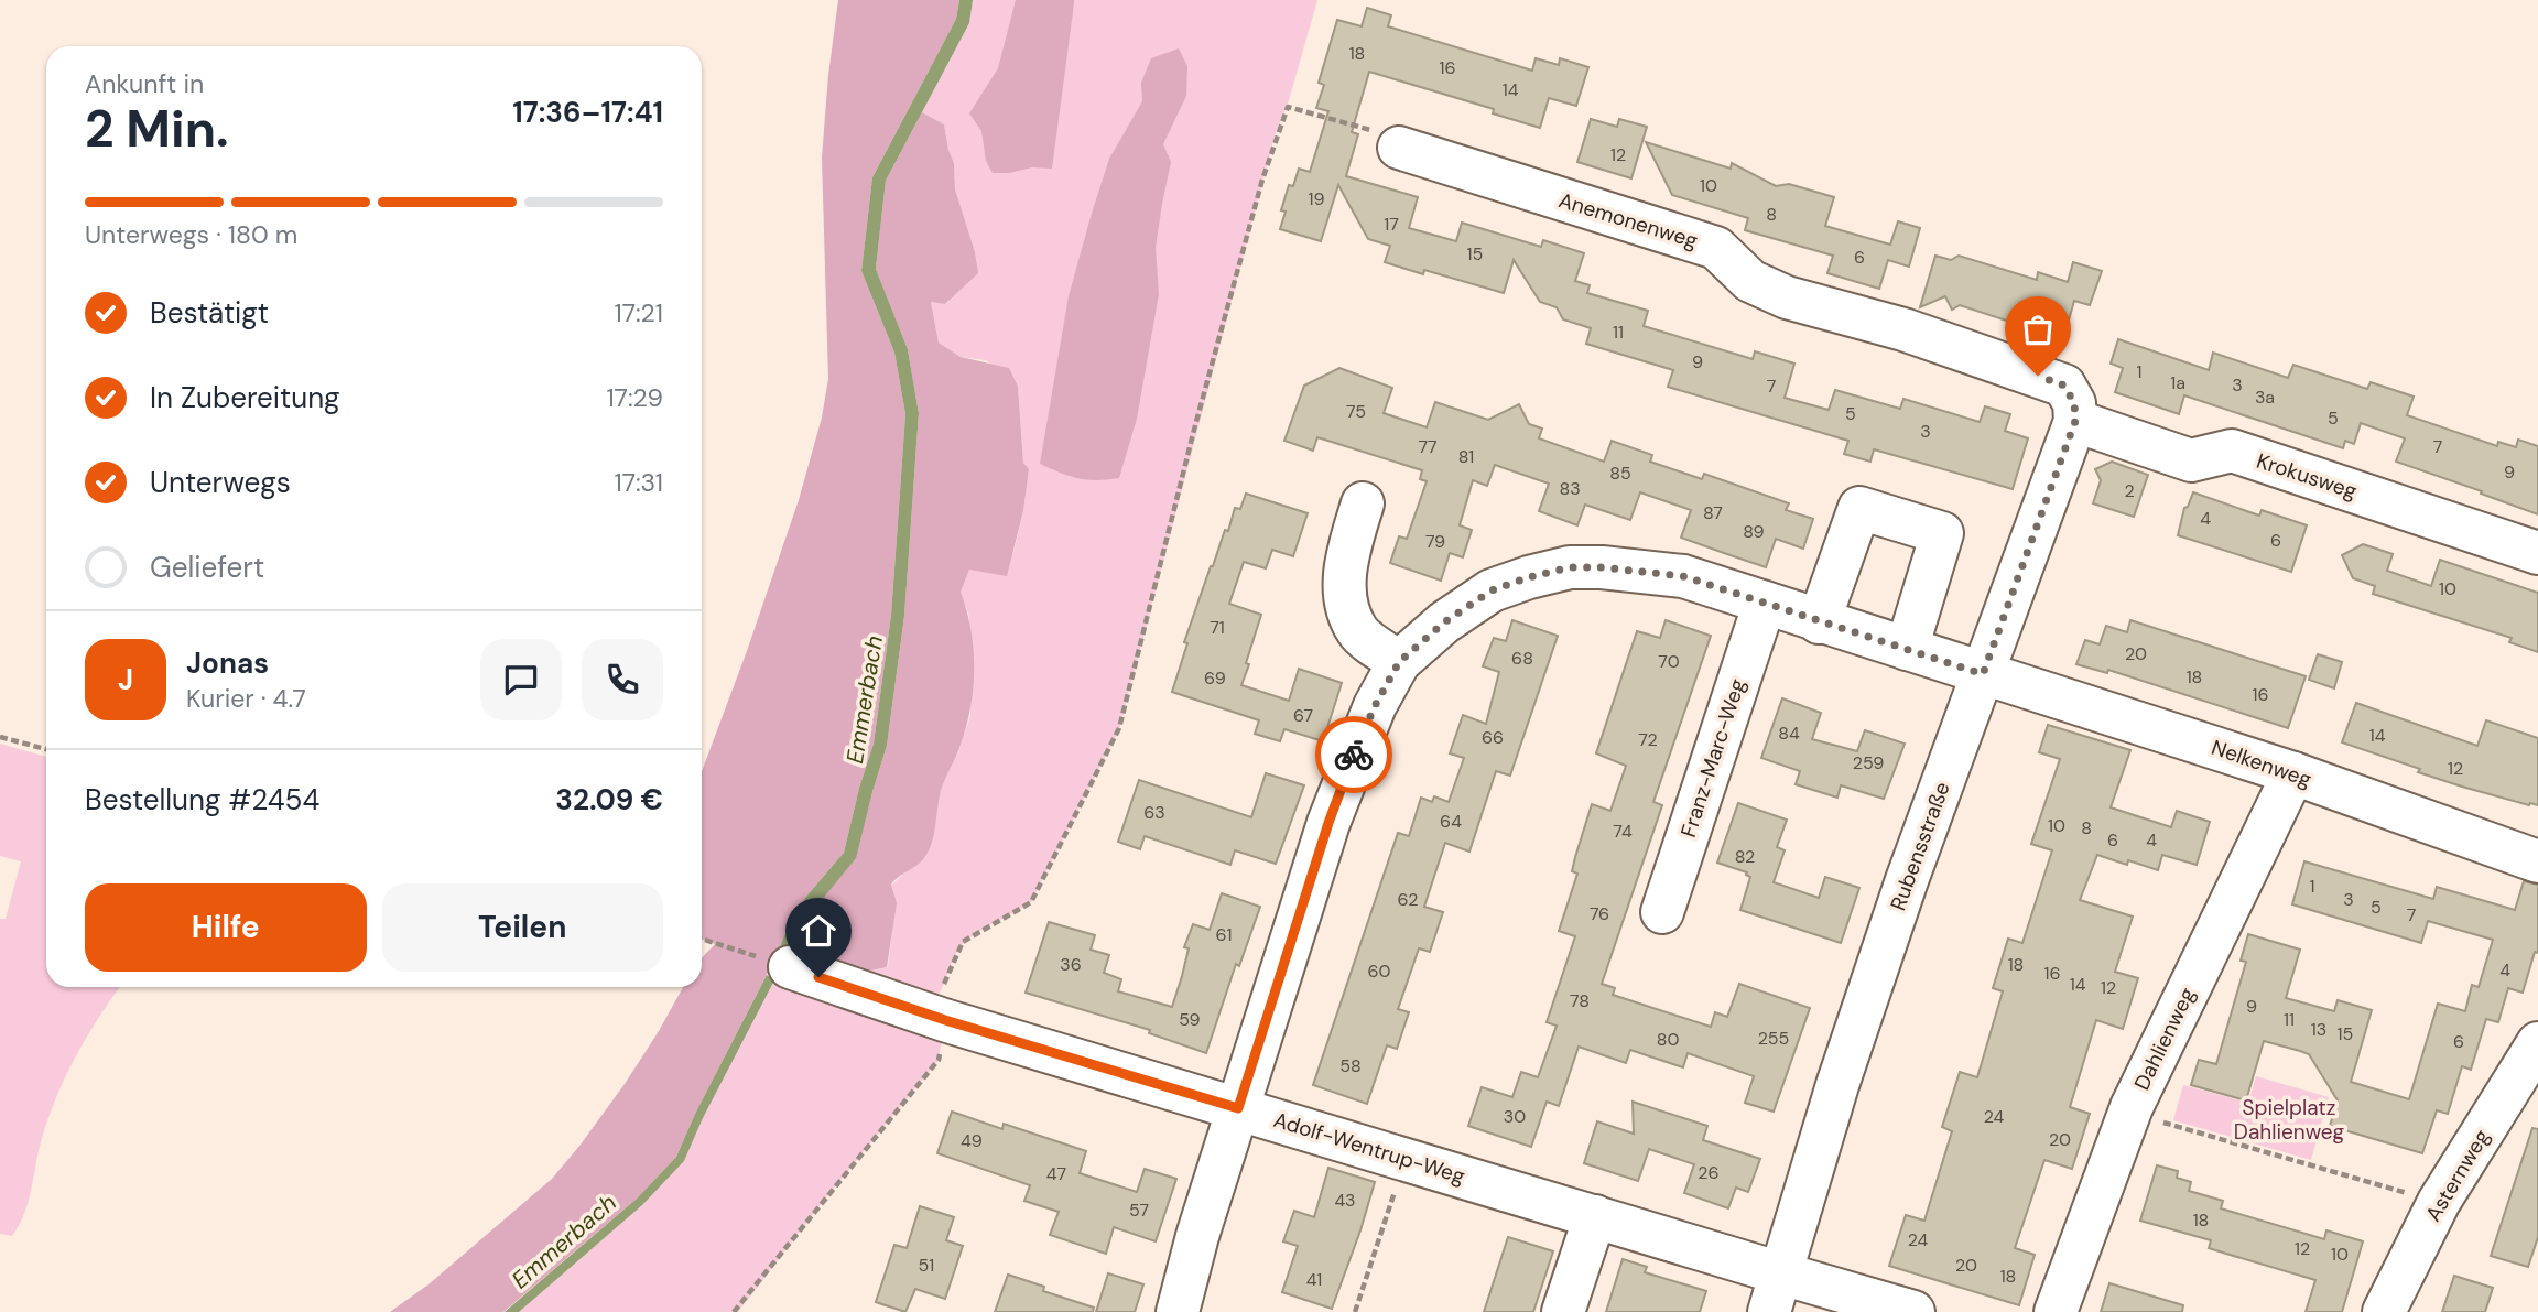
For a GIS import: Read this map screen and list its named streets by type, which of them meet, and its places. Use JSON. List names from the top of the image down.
{
  "streets": {
    "street": [
      "Anemonenweg",
      "Krokusweg",
      "Franz-Marc-Weg",
      "Nelkenweg",
      "Rubensstraße",
      "Dahlienweg",
      "Adolf-Wentrup-Weg",
      "Asternweg"
    ]
  },
  "crossings": [
    ["Anemonenweg", "Krokusweg"],
    ["Anemonenweg", "Rubensstraße"],
    ["Krokusweg", "Rubensstraße"],
    ["Nelkenweg", "Rubensstraße"],
    ["Nelkenweg", "Dahlienweg"],
    ["Rubensstraße", "Adolf-Wentrup-Weg"]
  ],
  "water": ["Emmerbach"],
  "parks": ["Spielplatz Dahlienweg"],
  "house_numbers": [
    "18",
    "16",
    "14",
    "12",
    "10",
    "19",
    "8",
    "17",
    "15",
    "6",
    "11",
    "9",
    "1",
    "1a",
    "3",
    "7",
    "3a",
    "75",
    "5",
    "5",
    "3",
    "77",
    "7",
    "81",
    "9",
    "85",
    "83",
    "2",
    "87",
    "4",
    "89",
    "6",
    "79",
    "10",
    "71",
    "20",
    "68",
    "70",
    "18",
    "69",
    "16",
    "67",
    "84",
    "14",
    "66",
    "72",
    "259",
    "12",
    "63",
    "64",
    "10",
    "8",
    "74",
    "6",
    "4",
    "82",
    "1",
    "62",
    "3",
    "5",
    "76",
    "7",
    "61",
    "36",
    "18",
    "4",
    "60",
    "16",
    "14",
    "12",
    "78",
    "9",
    "59",
    "11",
    "13",
    "15",
    "255",
    "80",
    "6",
    "58",
    "30",
    "24",
    "20",
    "49",
    "26",
    "47",
    "43",
    "57",
    "18",
    "24",
    "12",
    "10",
    "51",
    "20",
    "18",
    "41"
  ],
  "page": {
    "heading": ["2 Min.", "Ankunft in", "17:36–17:41"],
    "panel": [
      "Jonas",
      "Kurier · 4.7",
      "Bestellung #2454",
      "32.09 €"
    ],
    "bar": "Unterwegs · 180 m",
    "list": [
      ["Bestätigt", "17:21"],
      ["In Zubereitung", "17:29"],
      ["Unterwegs", "17:31"],
      "Geliefert"
    ],
    "round": "J",
    "buttons": ["Hilfe", "Teilen"]
  }
}
